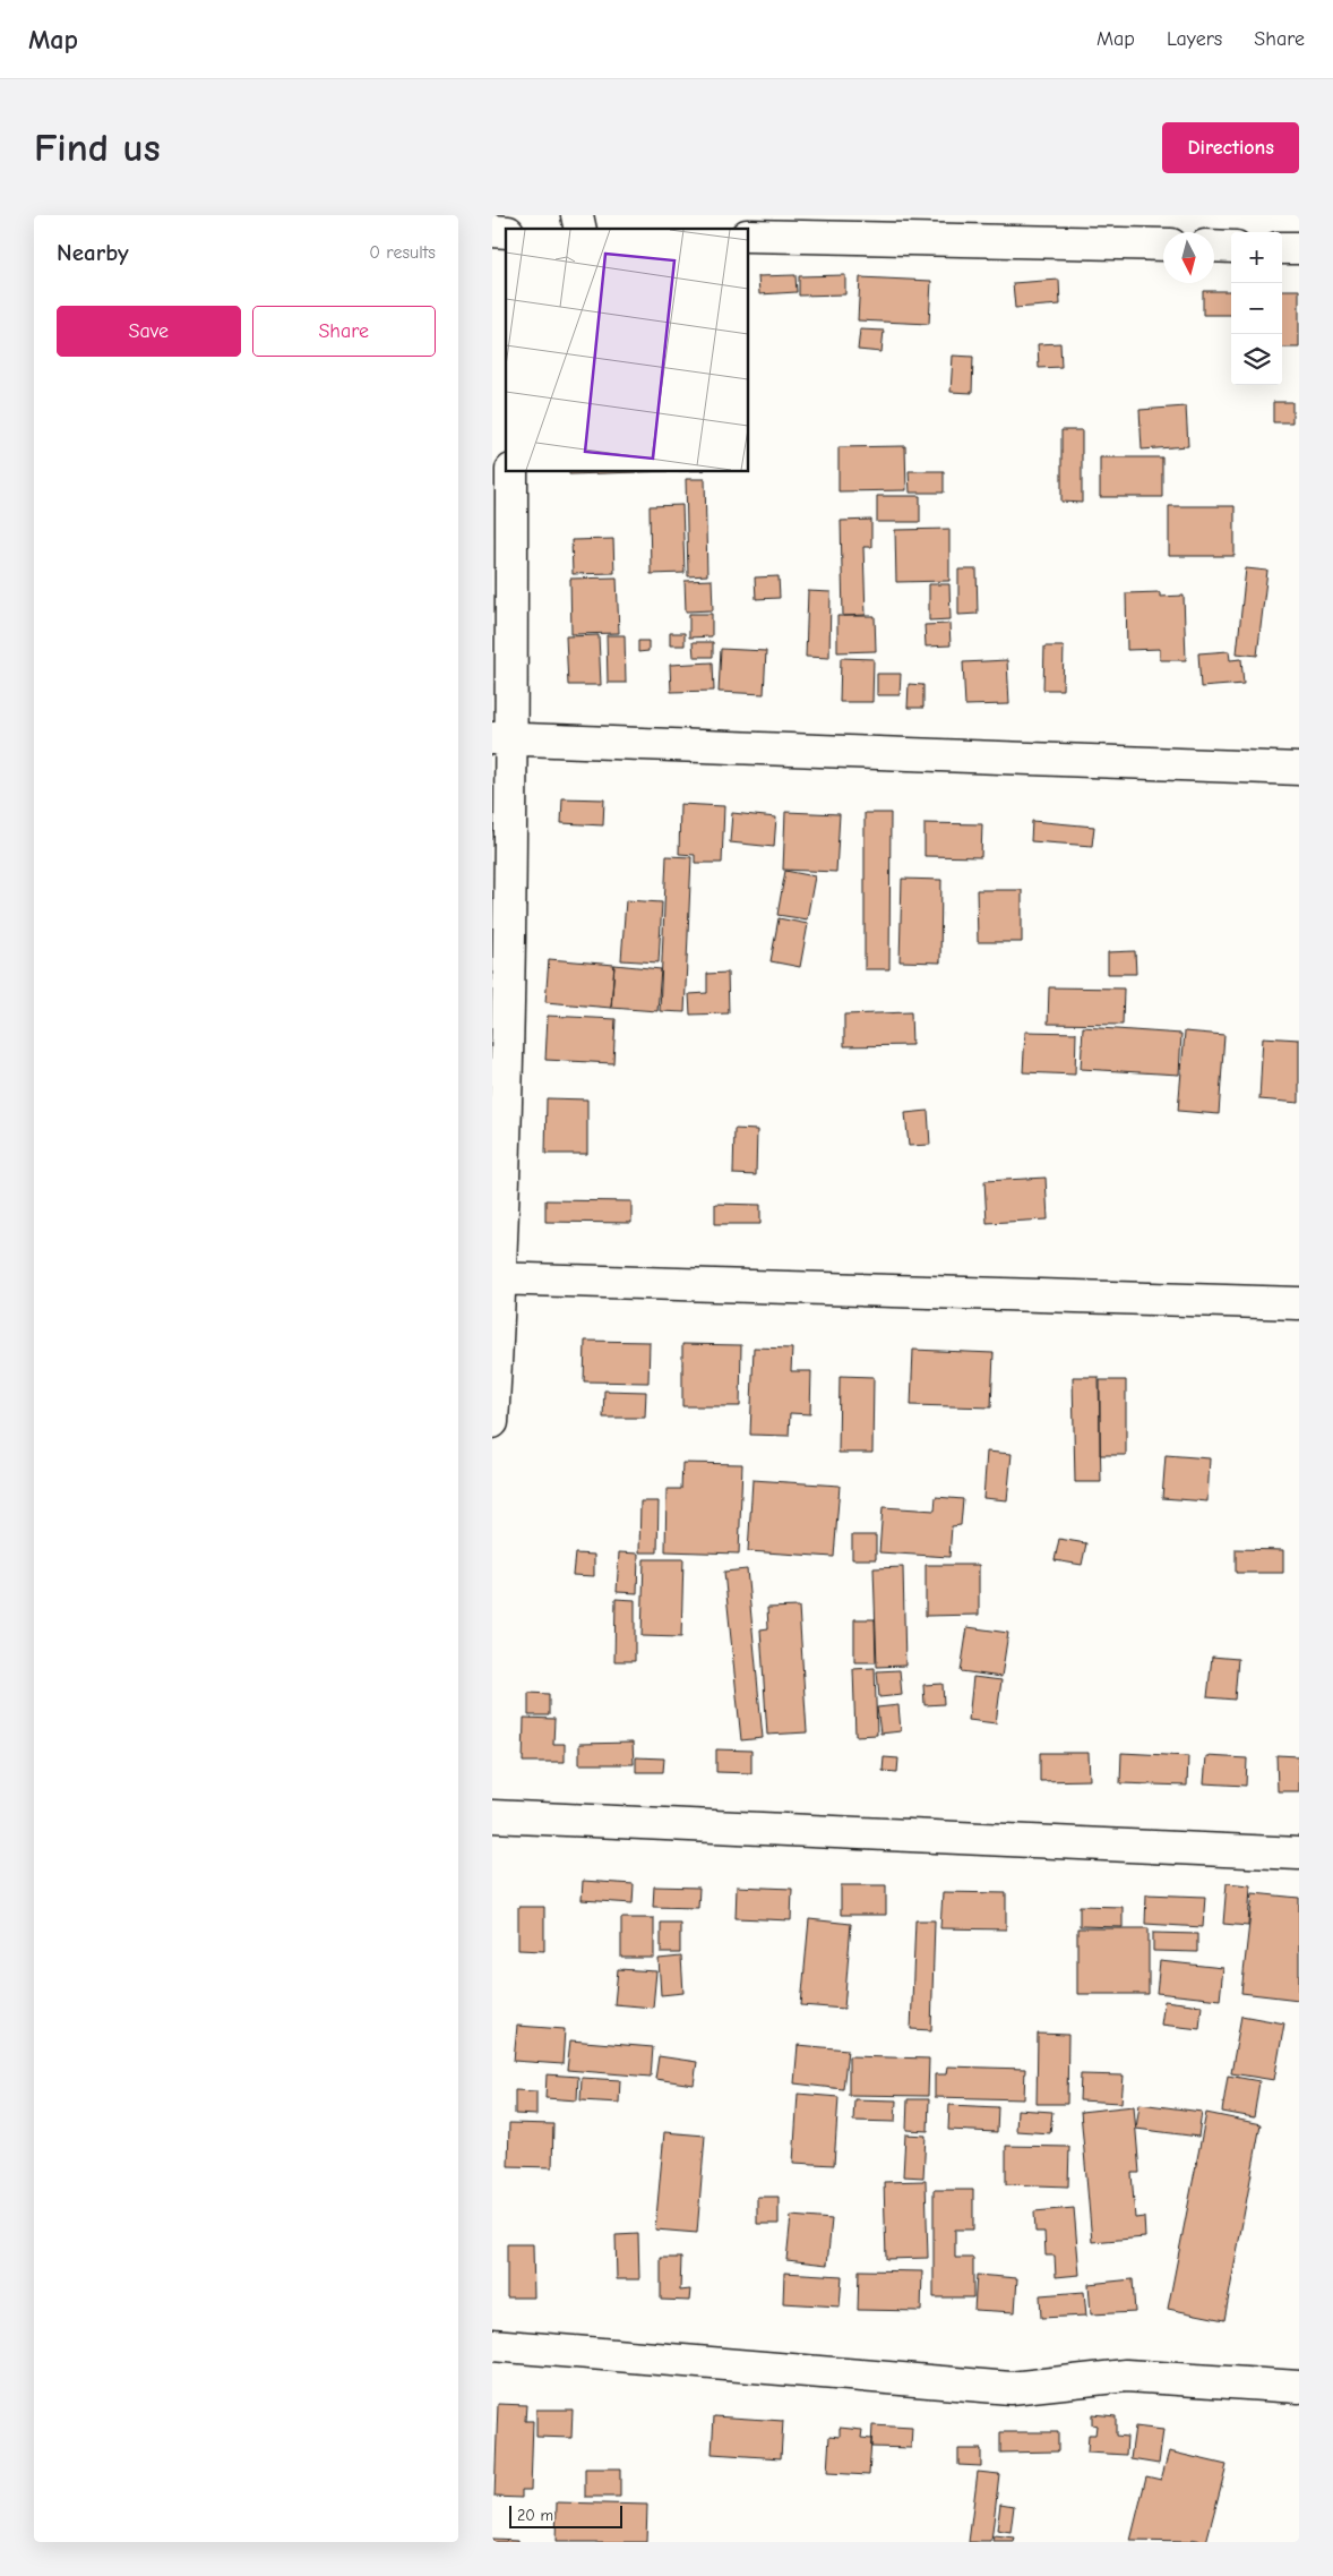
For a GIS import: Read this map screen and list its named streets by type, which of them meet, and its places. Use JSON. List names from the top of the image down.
{
  "scale_bar": "20 m",
  "north": "bottom",
  "page": {
    "header": "Map",
    "nav": ["Map", "Layers", "Share"],
    "buttons": [
      "Directions",
      ["Save", "Share"]
    ],
    "title": "Find us",
    "heading": ["Nearby", "0 results"],
    "map_buttons": ["+", "−"],
    "scale": "20 m"
  }
}
